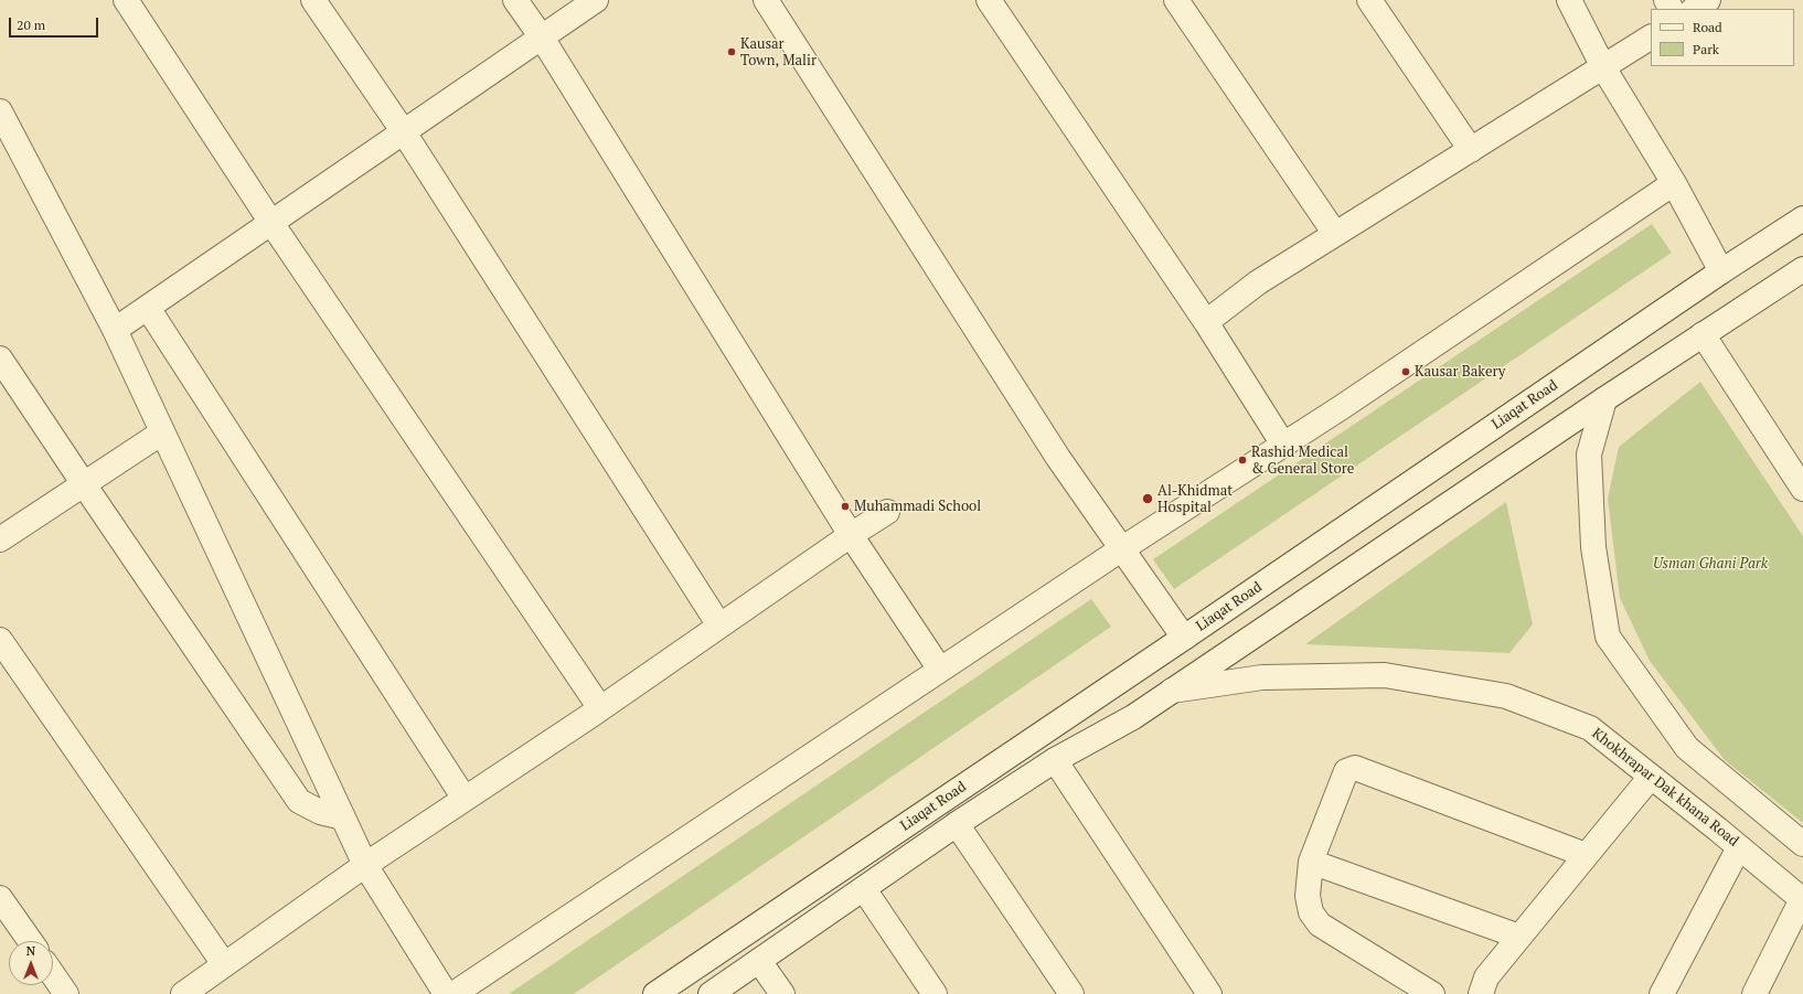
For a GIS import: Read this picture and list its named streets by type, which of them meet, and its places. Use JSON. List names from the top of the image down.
{
  "streets": {
    "street": ["Liaqat Road", "Khokhrapar Dak khana Road"]
  },
  "parks": ["Usman Ghani Park"],
  "places": [
    "Kausar Town, Malir",
    "Kausar Bakery",
    "Rashid Medical & General Store",
    "Al-Khidmat Hospital",
    "Muhammadi School"
  ],
  "legend": ["Road", "Park"],
  "scale_bar": "20 m",
  "north": "top"
}
